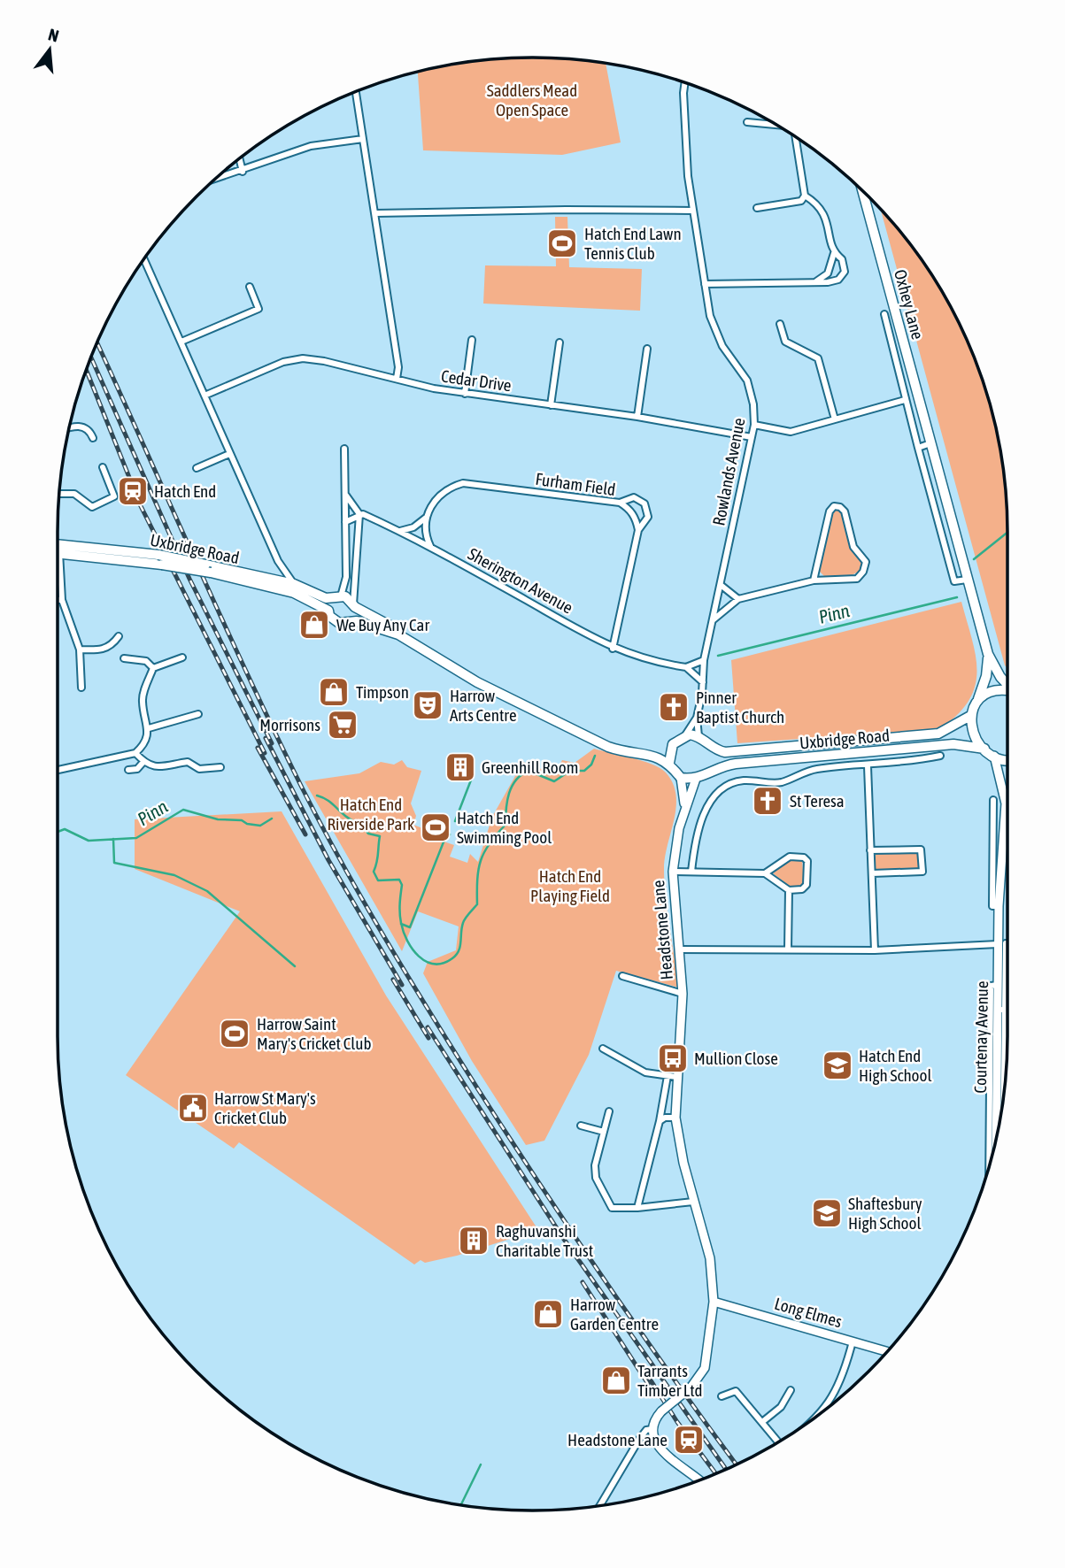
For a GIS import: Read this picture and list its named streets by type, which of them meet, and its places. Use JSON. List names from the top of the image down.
{
  "streets": {
    "main road": ["Oxhey Lane", "Uxbridge Road"],
    "street": [
      "Cedar Drive",
      "Rowlands Avenue",
      "Furham Field",
      "Sherington Avenue",
      "Headstone Lane",
      "Courtenay Avenue",
      "Long Elmes"
    ]
  },
  "crossings": [
    ["Oxhey Lane", "Uxbridge Road"],
    ["Cedar Drive", "Rowlands Avenue"],
    ["Rowlands Avenue", "Uxbridge Road"],
    ["Rowlands Avenue", "Sherington Avenue"],
    ["Rowlands Avenue", "Headstone Lane"],
    ["Furham Field", "Sherington Avenue"],
    ["Uxbridge Road", "Headstone Lane"],
    ["Headstone Lane", "Long Elmes"]
  ],
  "water": ["Pinn"],
  "parks": ["Saddlers Mead Open Space", "Hatch End Riverside Park", "Hatch End Playing Field"],
  "places": {
    "sports": ["Hatch End Lawn Tennis Club", "Hatch End Swimming Pool", "Harrow Saint Mary's Cricket Club"],
    "station": ["Hatch End", "Headstone Lane"],
    "shop": [
      "We Buy Any Car",
      "Timpson",
      "Harrow Garden Centre",
      "Tarrants Timber Ltd"
    ],
    "theatre": ["Harrow Arts Centre"],
    "church": ["Pinner Baptist Church", "St Teresa"],
    "supermarket": ["Morrisons"],
    "building": ["Greenhill Room", "Raghuvanshi Charitable Trust"],
    "bus stop": ["Mullion Close"],
    "school or university": ["Hatch End High School", "Shaftesbury High School"],
    "public building": ["Harrow St Mary's Cricket Club"]
  },
  "north": "top"
}
